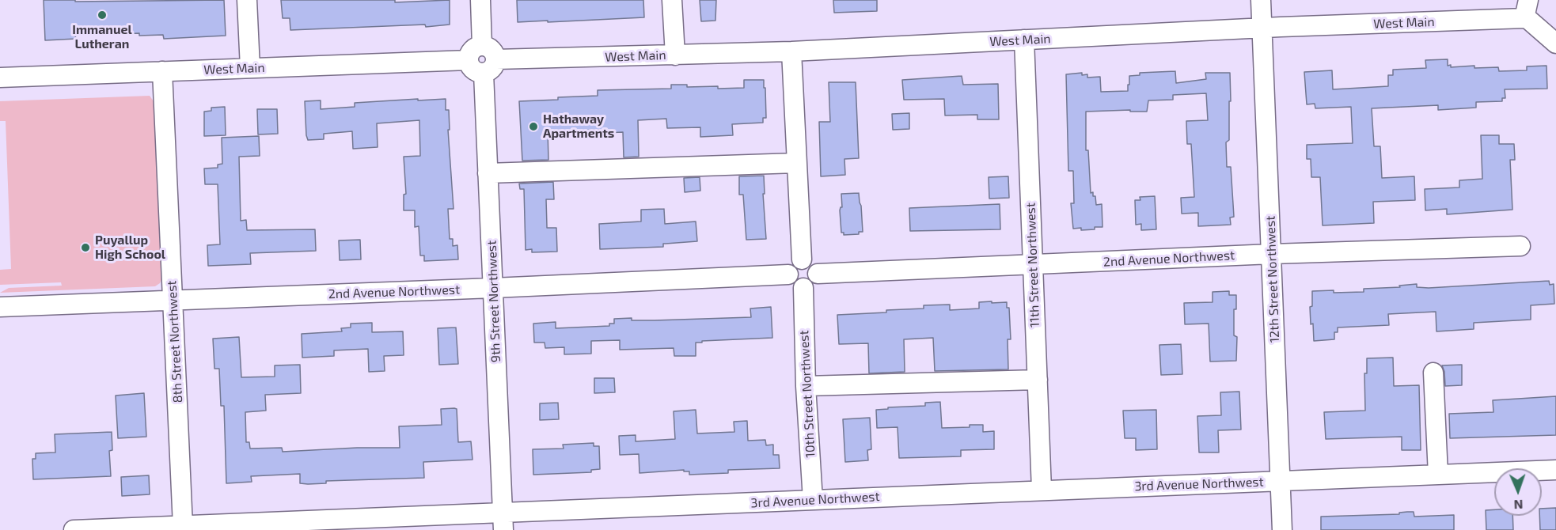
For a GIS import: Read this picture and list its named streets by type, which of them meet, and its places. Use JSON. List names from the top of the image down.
{
  "streets": {
    "street": [
      "West Main",
      "2nd Avenue Northwest",
      "11th Street Northwest",
      "12th Street Northwest",
      "9th Street Northwest",
      "8th Street Northwest",
      "10th Street Northwest",
      "3rd Avenue Northwest"
    ]
  },
  "crossings": [
    ["West Main", "11th Street Northwest"],
    ["West Main", "12th Street Northwest"],
    ["West Main", "9th Street Northwest"],
    ["West Main", "8th Street Northwest"],
    ["2nd Avenue Northwest", "11th Street Northwest"],
    ["2nd Avenue Northwest", "12th Street Northwest"],
    ["2nd Avenue Northwest", "9th Street Northwest"],
    ["2nd Avenue Northwest", "8th Street Northwest"],
    ["2nd Avenue Northwest", "10th Street Northwest"],
    ["11th Street Northwest", "3rd Avenue Northwest"],
    ["12th Street Northwest", "3rd Avenue Northwest"],
    ["9th Street Northwest", "3rd Avenue Northwest"],
    ["8th Street Northwest", "3rd Avenue Northwest"],
    ["10th Street Northwest", "3rd Avenue Northwest"]
  ],
  "places": ["Immanuel Lutheran", "Hathaway Apartments", "Puyallup High School"],
  "north": "bottom"
}
